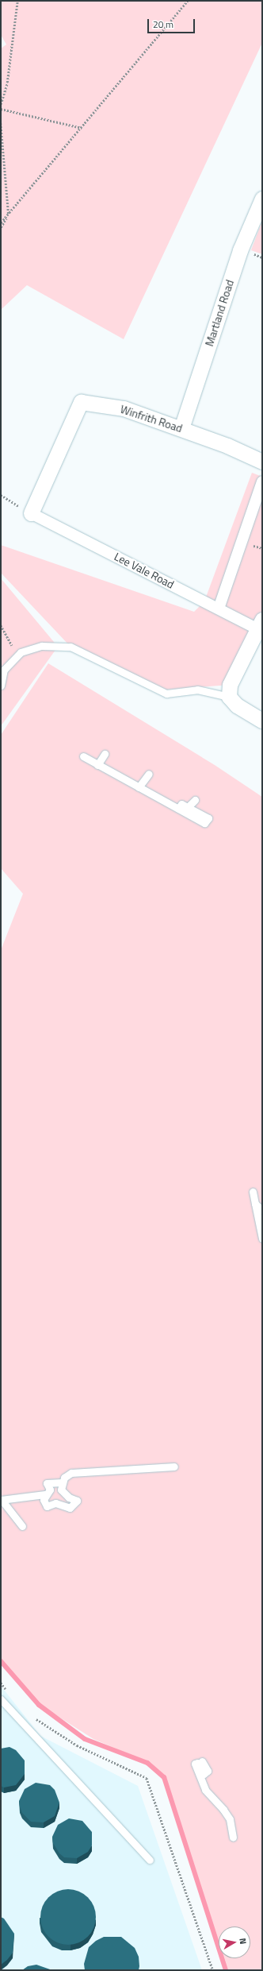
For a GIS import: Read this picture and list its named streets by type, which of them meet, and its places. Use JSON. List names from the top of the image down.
{
  "streets": {
    "street": ["Martland Road", "Winfrith Road", "Lee Vale Road"]
  },
  "crossings": [
    ["Martland Road", "Winfrith Road"],
    ["Winfrith Road", "Lee Vale Road"]
  ],
  "scale_bar": "20 m",
  "north": "right"
}
